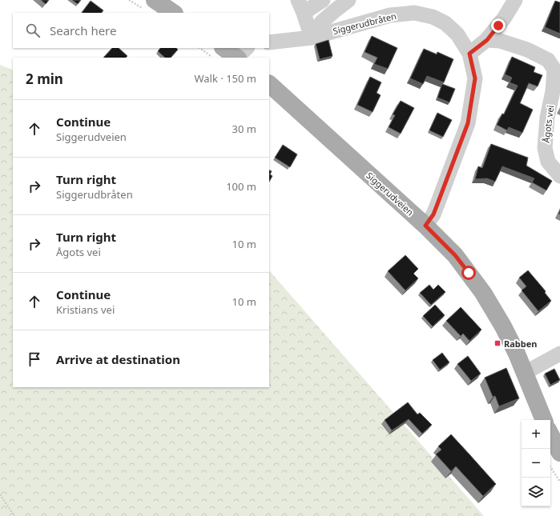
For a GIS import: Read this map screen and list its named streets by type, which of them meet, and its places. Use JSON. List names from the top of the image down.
{
  "streets": {
    "main road": ["Siggerudveien"],
    "street": ["Siggerudbråten", "Ågots vei"]
  },
  "crossings": [
    ["Siggerudbråten", "Siggerudveien"]
  ],
  "places": {
    "transit": ["Rabben"]
  },
  "page": {
    "search": "Search here",
    "heading": ["2 min", "Walk · 150 m"],
    "list": [
      ["Continue", "Siggerudveien", "30 m"],
      ["Turn right", "Siggerudbråten", "100 m"],
      ["Turn right", "Ågots vei", "10 m"],
      ["Continue", "Kristians vei", "10 m"],
      "Arrive at destination"
    ],
    "map_buttons": ["+", "−"]
  }
}
